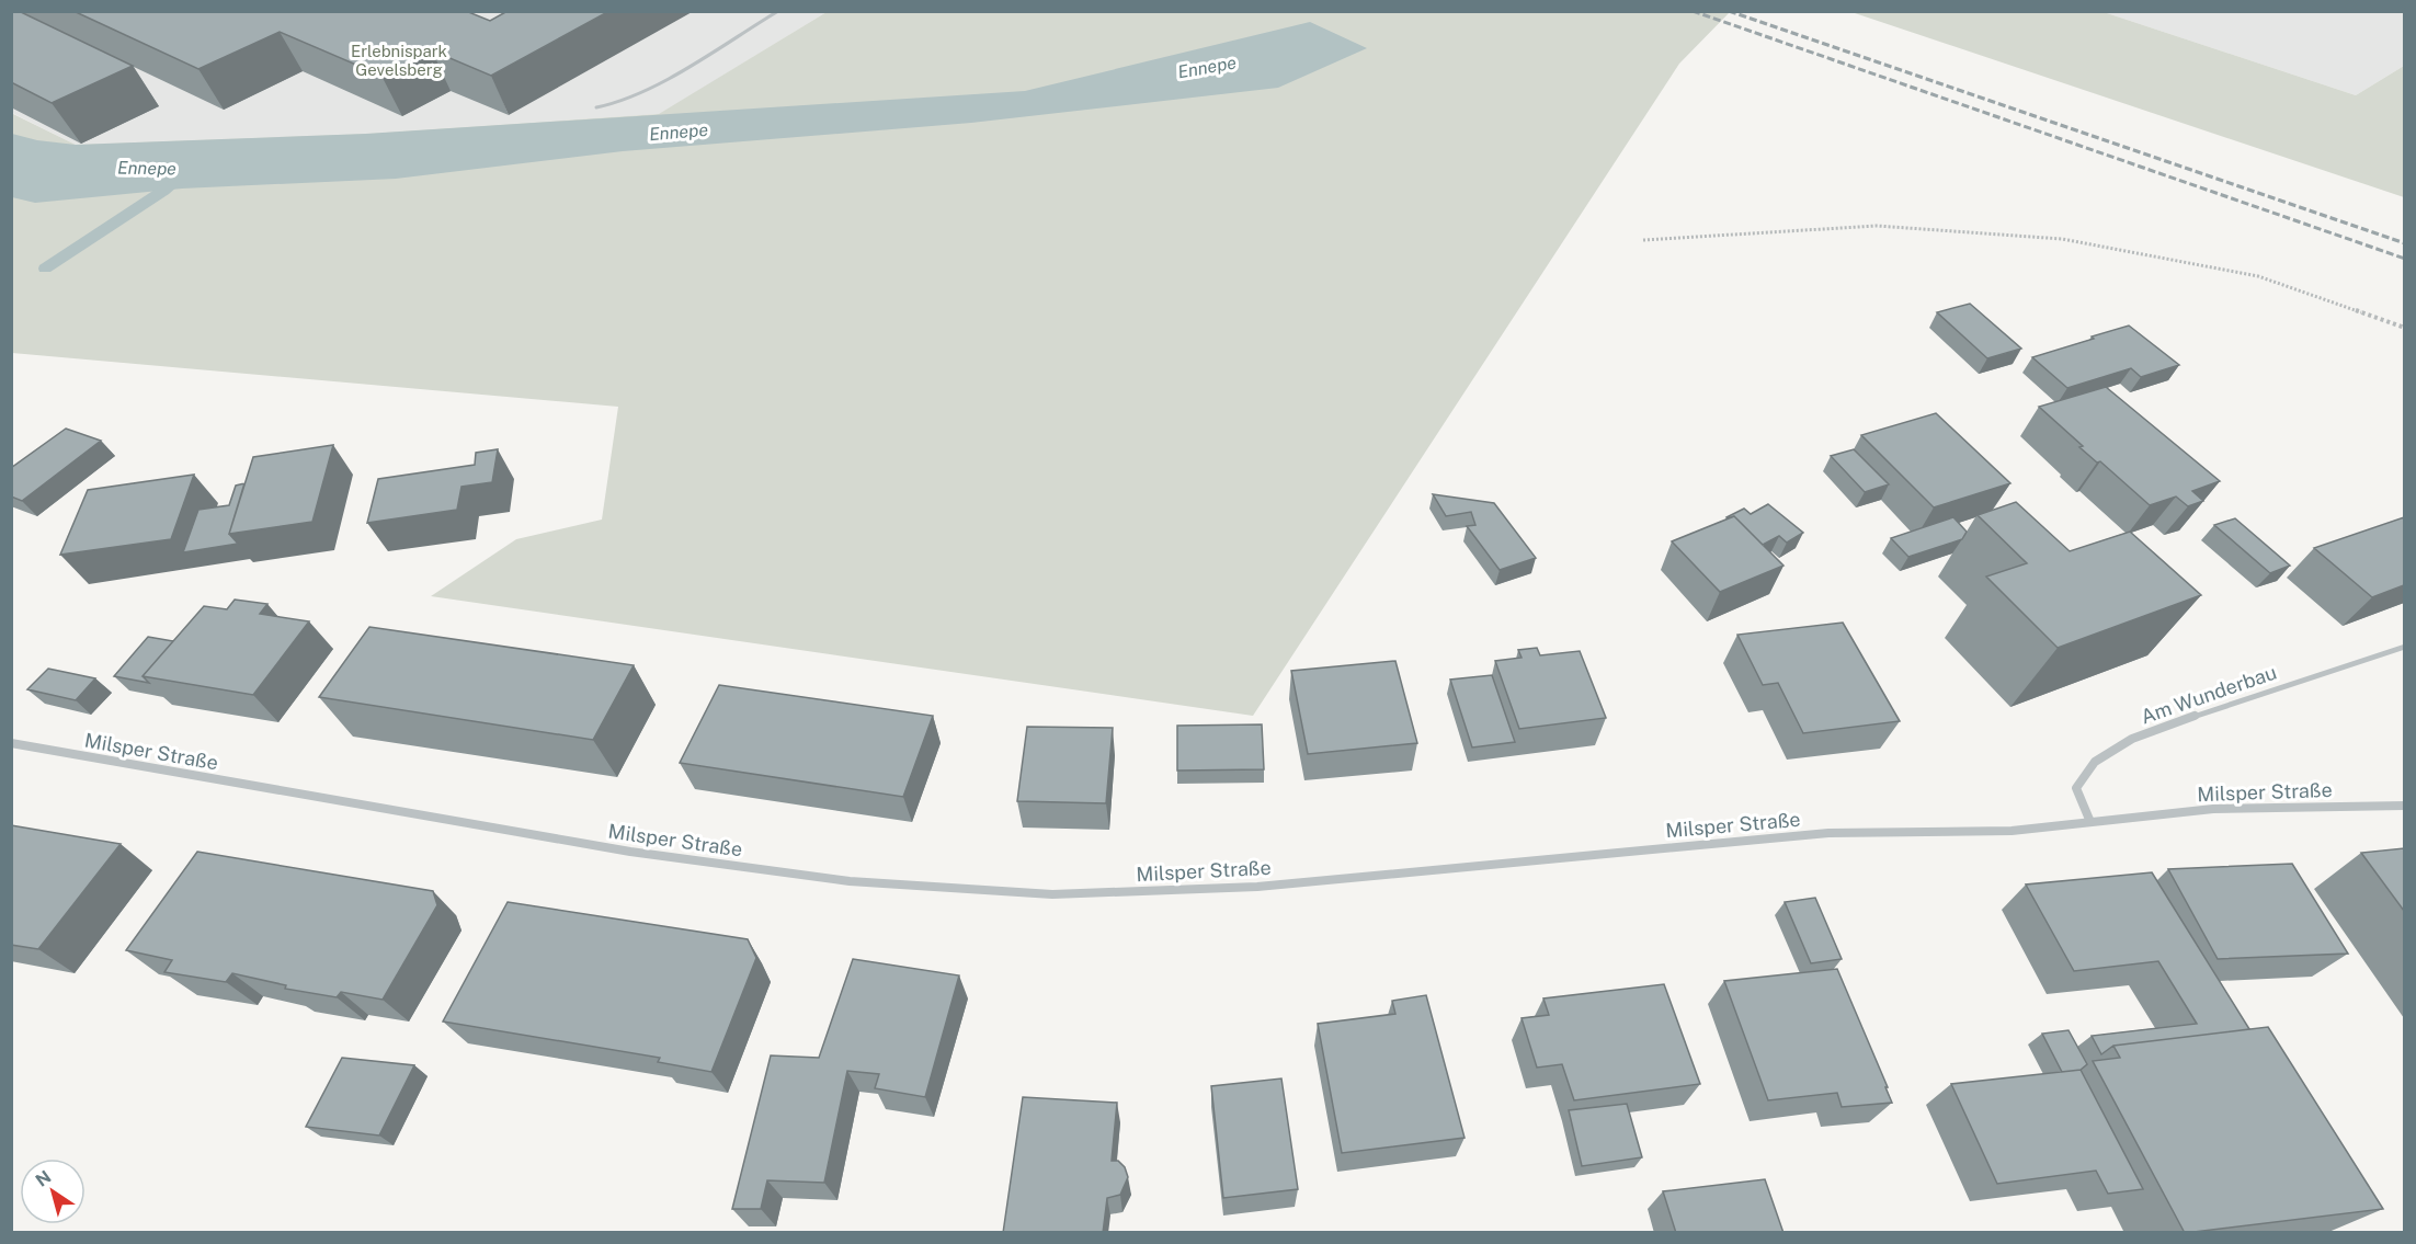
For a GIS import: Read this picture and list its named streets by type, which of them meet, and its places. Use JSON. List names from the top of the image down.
{
  "streets": {
    "street": ["Am Wunderbau", "Milsper Straße"]
  },
  "crossings": [
    ["Am Wunderbau", "Milsper Straße"]
  ],
  "water": ["Ennepe"],
  "parks": ["Erlebnispark Gevelsberg"],
  "north": "top left"
}
